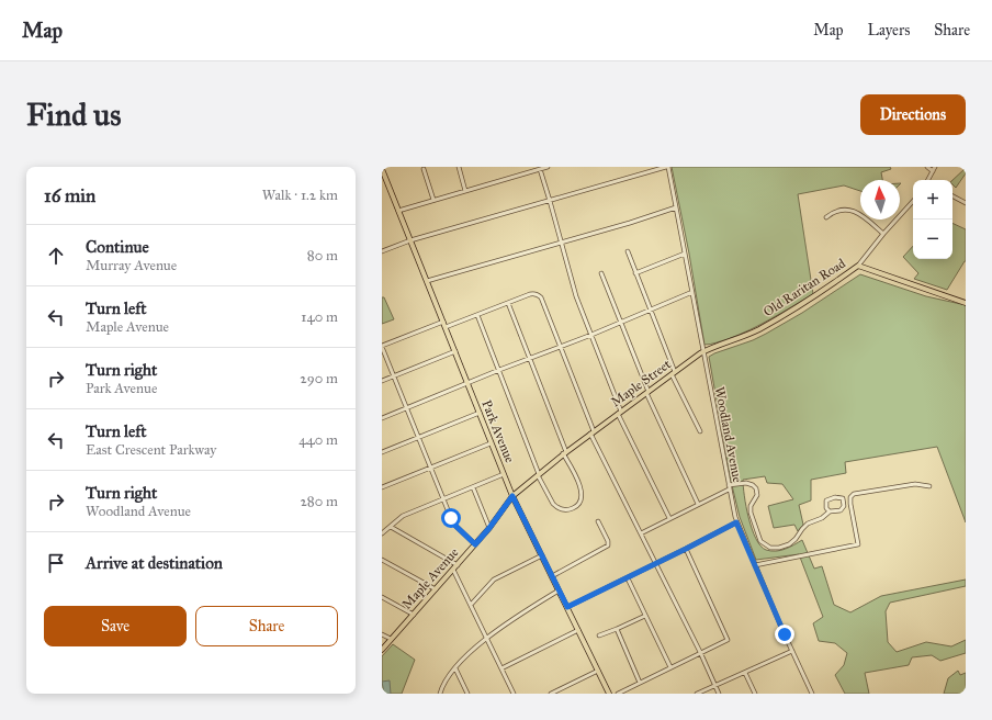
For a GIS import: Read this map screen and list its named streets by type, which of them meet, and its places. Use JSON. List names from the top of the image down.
{
  "streets": {
    "main road": [
      "Old Raritan Road",
      "Maple Street",
      "Park Avenue",
      "Maple Avenue"
    ],
    "street": ["Woodland Avenue"]
  },
  "crossings": [
    ["Old Raritan Road", "Maple Street"],
    ["Old Raritan Road", "Woodland Avenue"],
    ["Maple Street", "Woodland Avenue"],
    ["Maple Street", "Maple Avenue"],
    ["Park Avenue", "Maple Avenue"]
  ],
  "north": "top",
  "page": {
    "header": "Map",
    "nav": ["Map", "Layers", "Share"],
    "buttons": [
      "Directions",
      ["Save", "Share"]
    ],
    "title": "Find us",
    "heading": ["16 min", "Walk · 1.2 km"],
    "map_buttons": ["+", "−"],
    "list": [
      ["Continue", "Murray Avenue", "80 m"],
      ["Turn left", "Maple Avenue", "140 m"],
      ["Turn right", "Park Avenue", "290 m"],
      ["Turn left", "East Crescent Parkway", "440 m"],
      ["Turn right", "Woodland Avenue", "280 m"],
      "Arrive at destination"
    ]
  }
}
